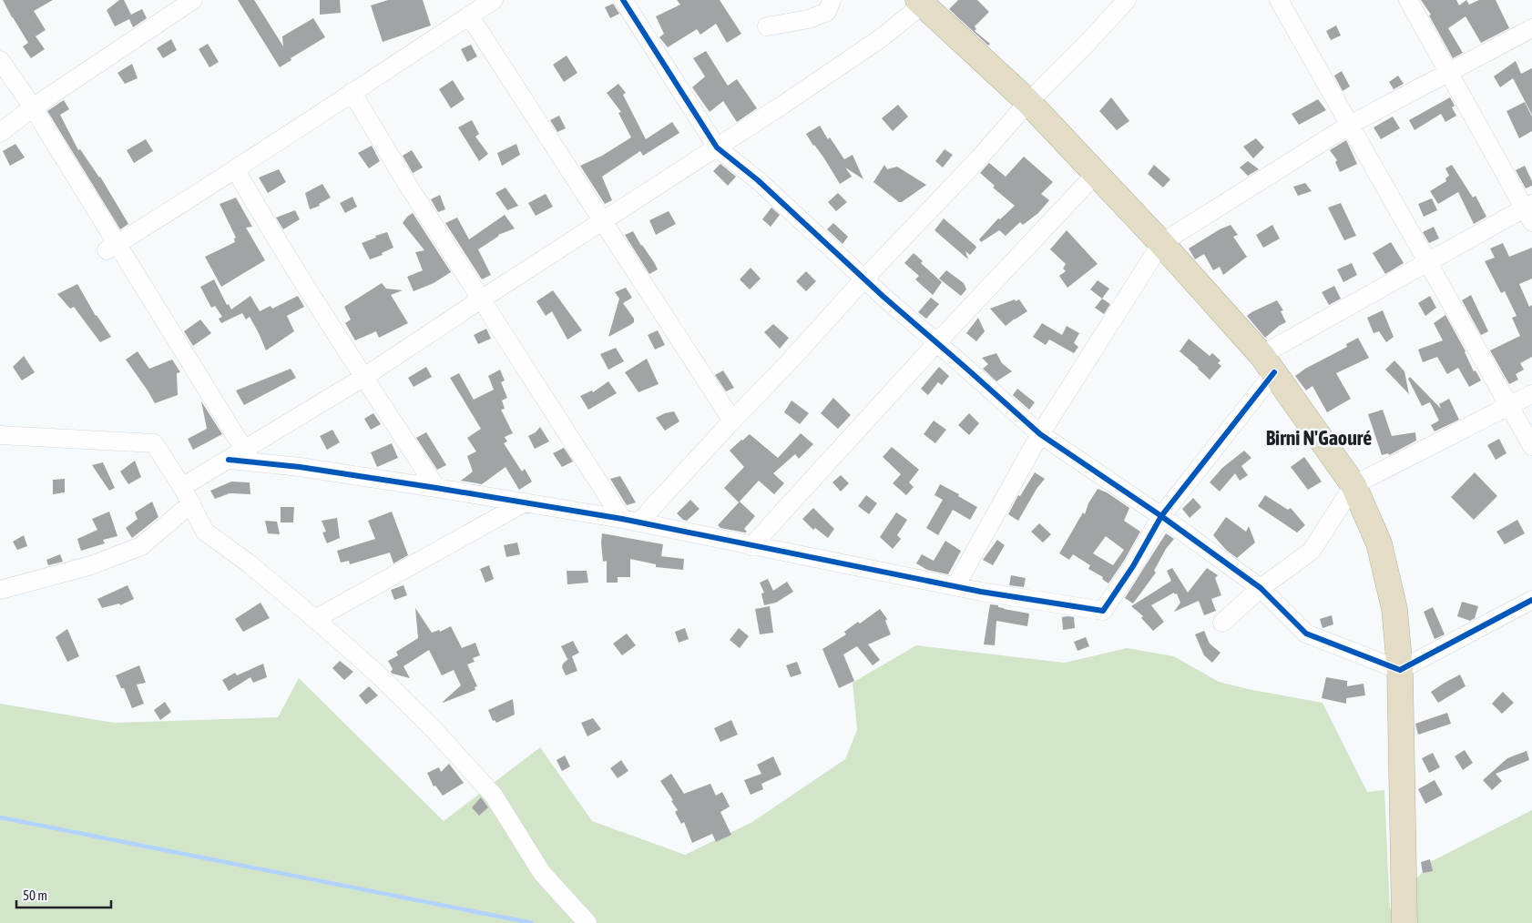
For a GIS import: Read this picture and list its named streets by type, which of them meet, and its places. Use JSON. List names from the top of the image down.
{
  "districts": ["Birni N'Gaouré"],
  "scale_bar": "50 m"
}
